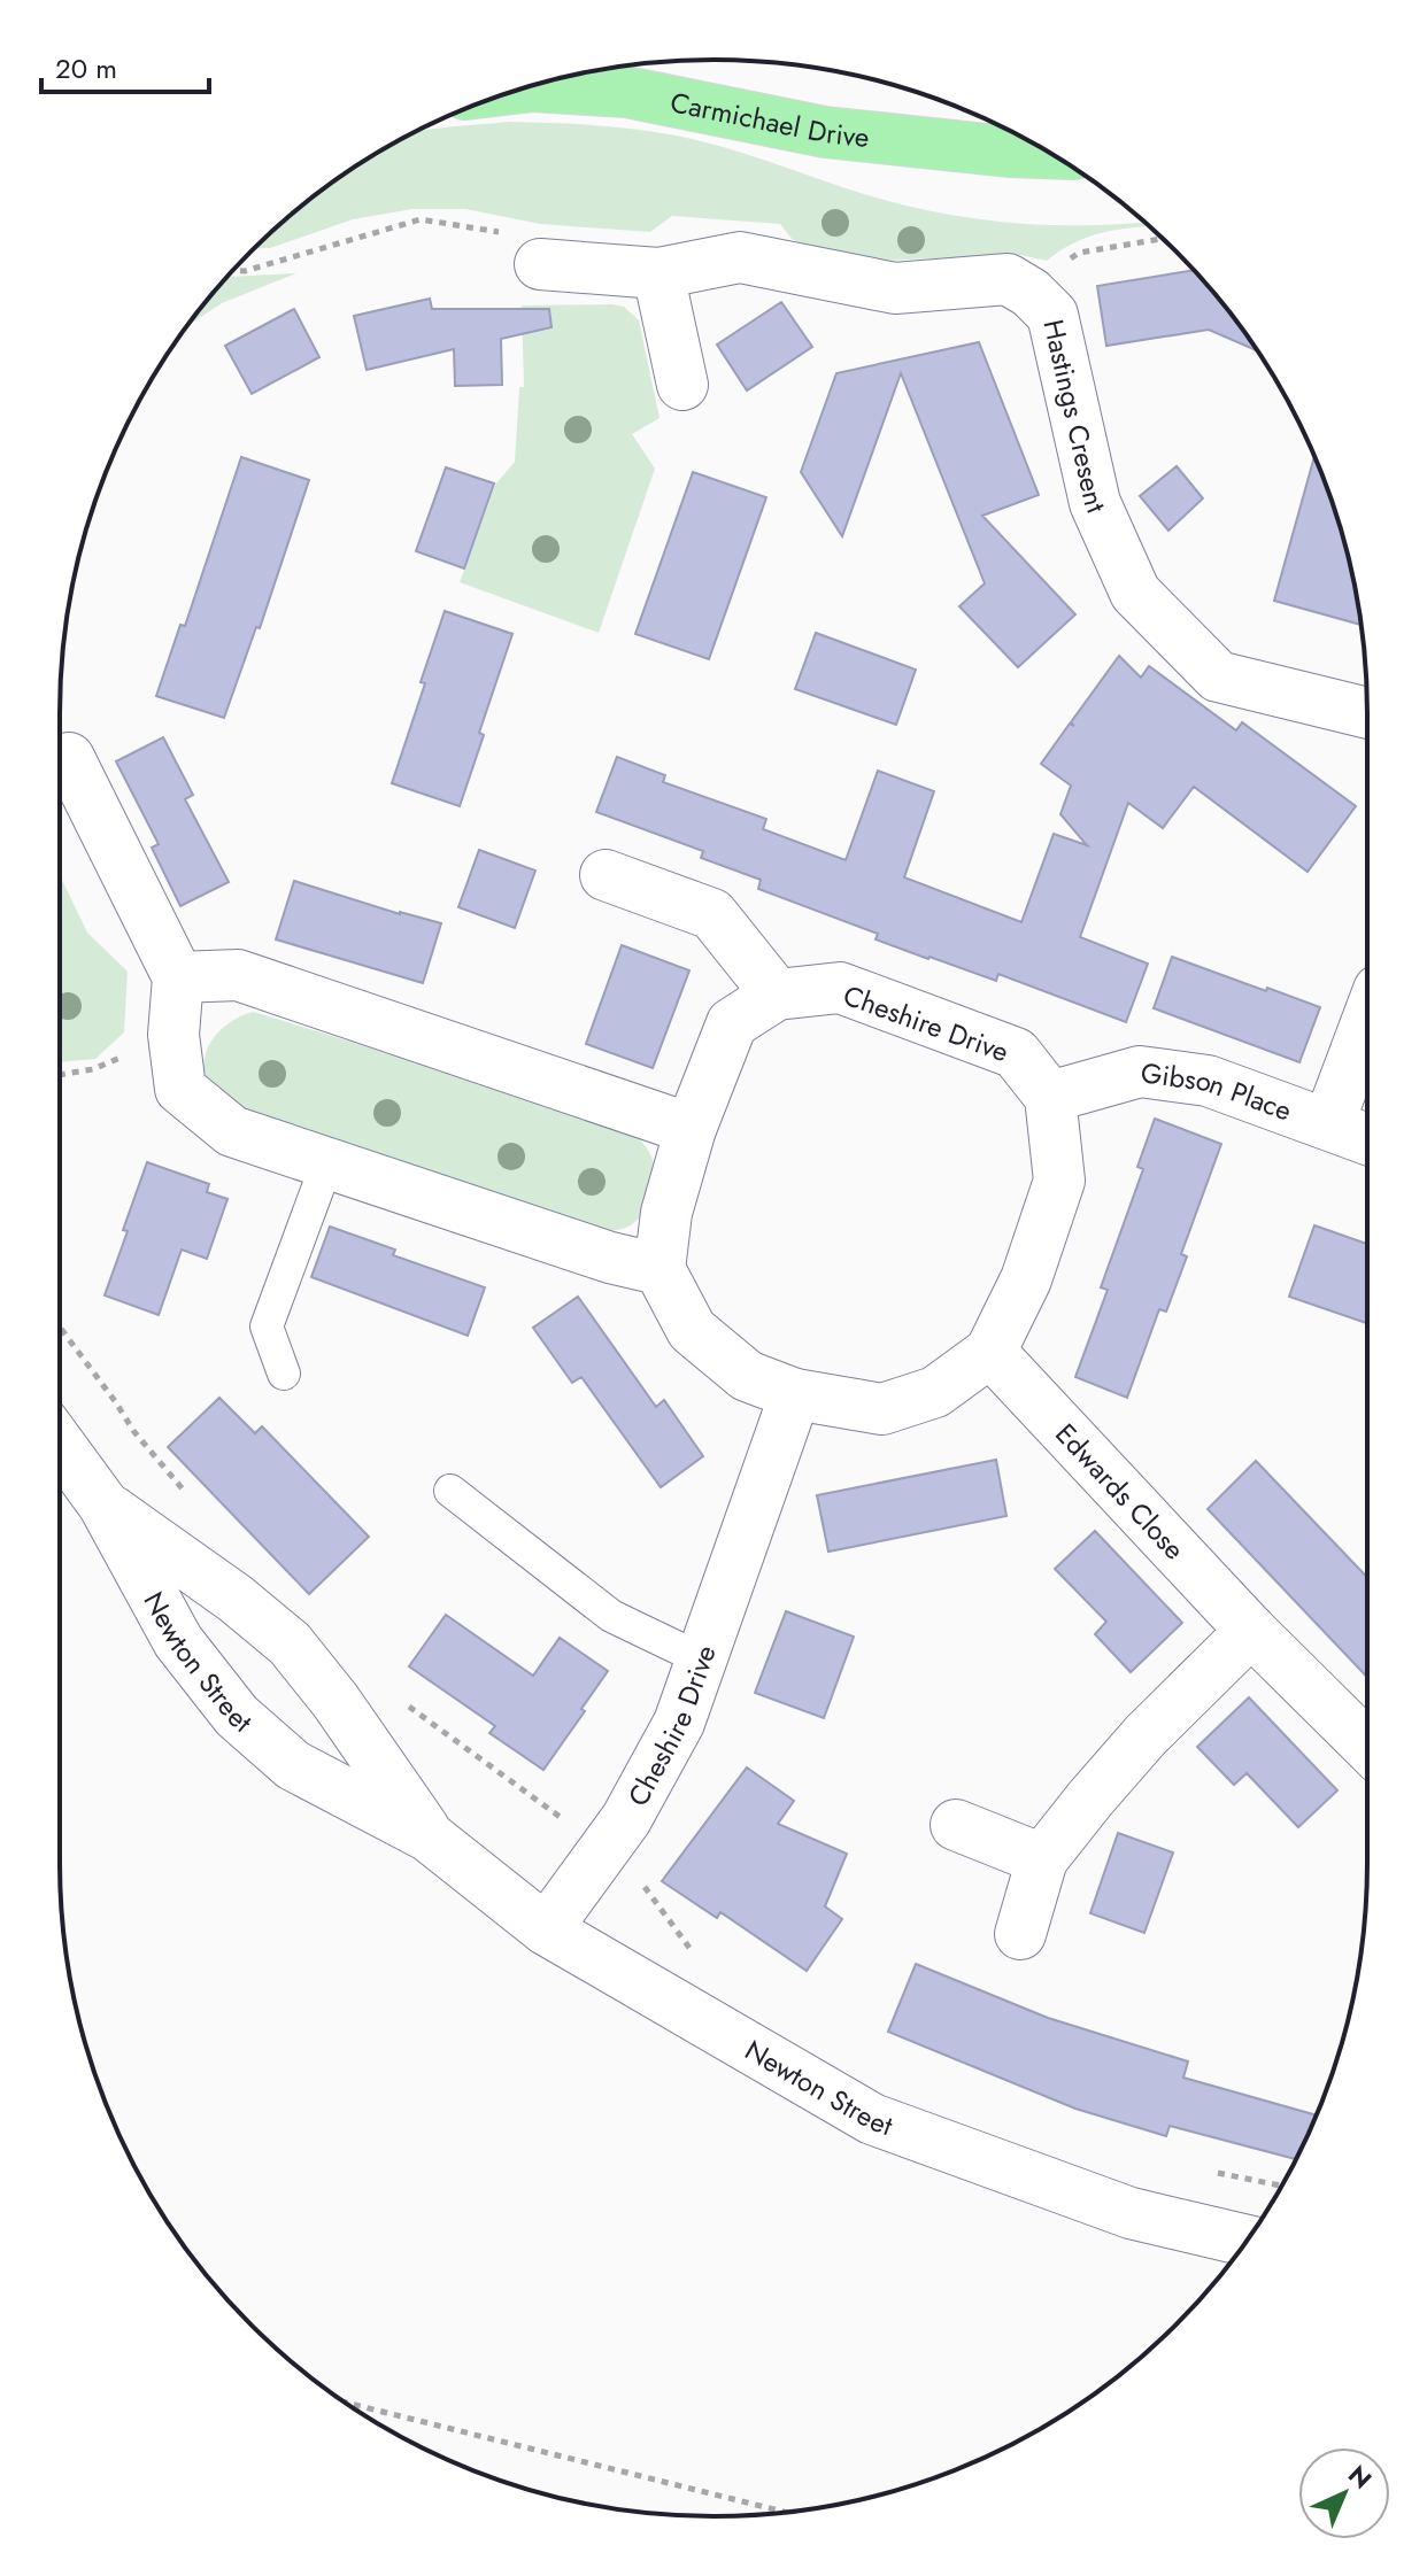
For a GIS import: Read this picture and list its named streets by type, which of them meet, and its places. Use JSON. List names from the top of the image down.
{
  "streets": {
    "main road": ["Carmichael Drive"],
    "street": [
      "Hastings Cresent",
      "Cheshire Drive",
      "Gibson Place",
      "Edwards Close",
      "Newton Street"
    ]
  },
  "crossings": [
    ["Cheshire Drive", "Gibson Place"],
    ["Cheshire Drive", "Newton Street"]
  ],
  "scale_bar": "20 m",
  "north": "top right"
}
